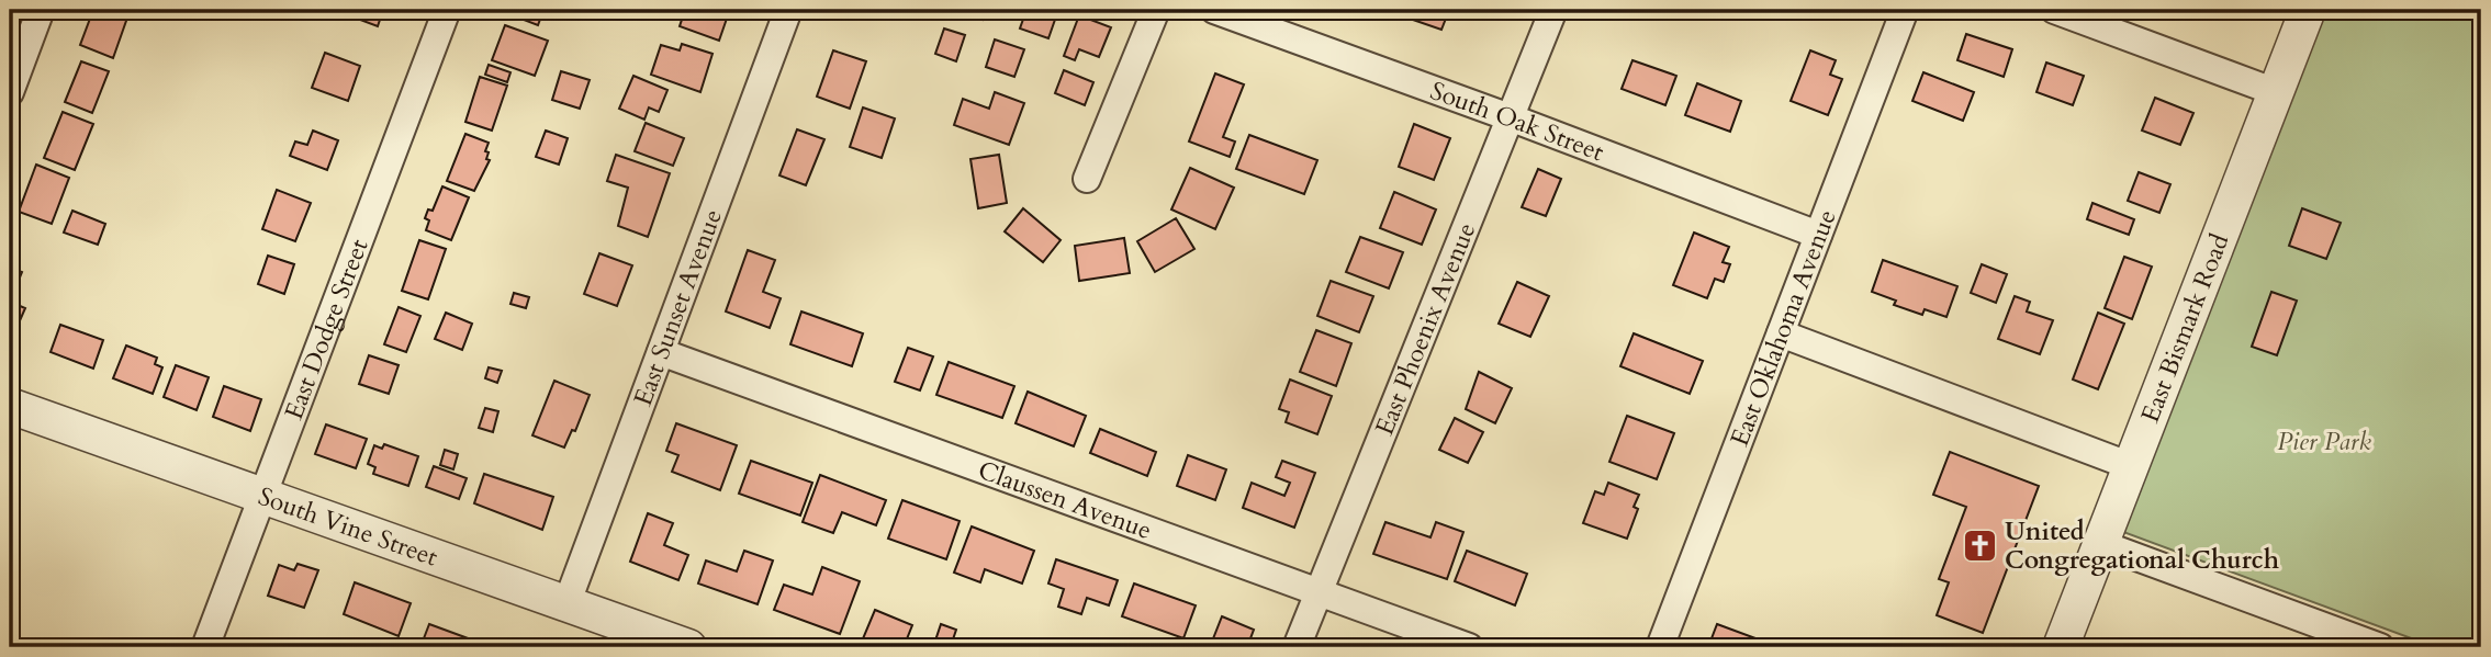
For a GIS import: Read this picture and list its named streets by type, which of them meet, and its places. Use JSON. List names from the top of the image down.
{
  "streets": {
    "street": [
      "South Oak Street",
      "East Sunset Avenue",
      "East Dodge Street",
      "East Phoenix Avenue",
      "East Oklahoma Avenue",
      "East Bismark Road",
      "Claussen Avenue",
      "South Vine Street"
    ]
  },
  "crossings": [
    ["South Oak Street", "East Phoenix Avenue"],
    ["South Oak Street", "East Oklahoma Avenue"],
    ["East Sunset Avenue", "Claussen Avenue"],
    ["East Sunset Avenue", "South Vine Street"],
    ["East Dodge Street", "South Vine Street"],
    ["East Phoenix Avenue", "Claussen Avenue"]
  ],
  "parks": ["Pier Park"],
  "places": {
    "church": ["United Congregational Church"]
  }
}
